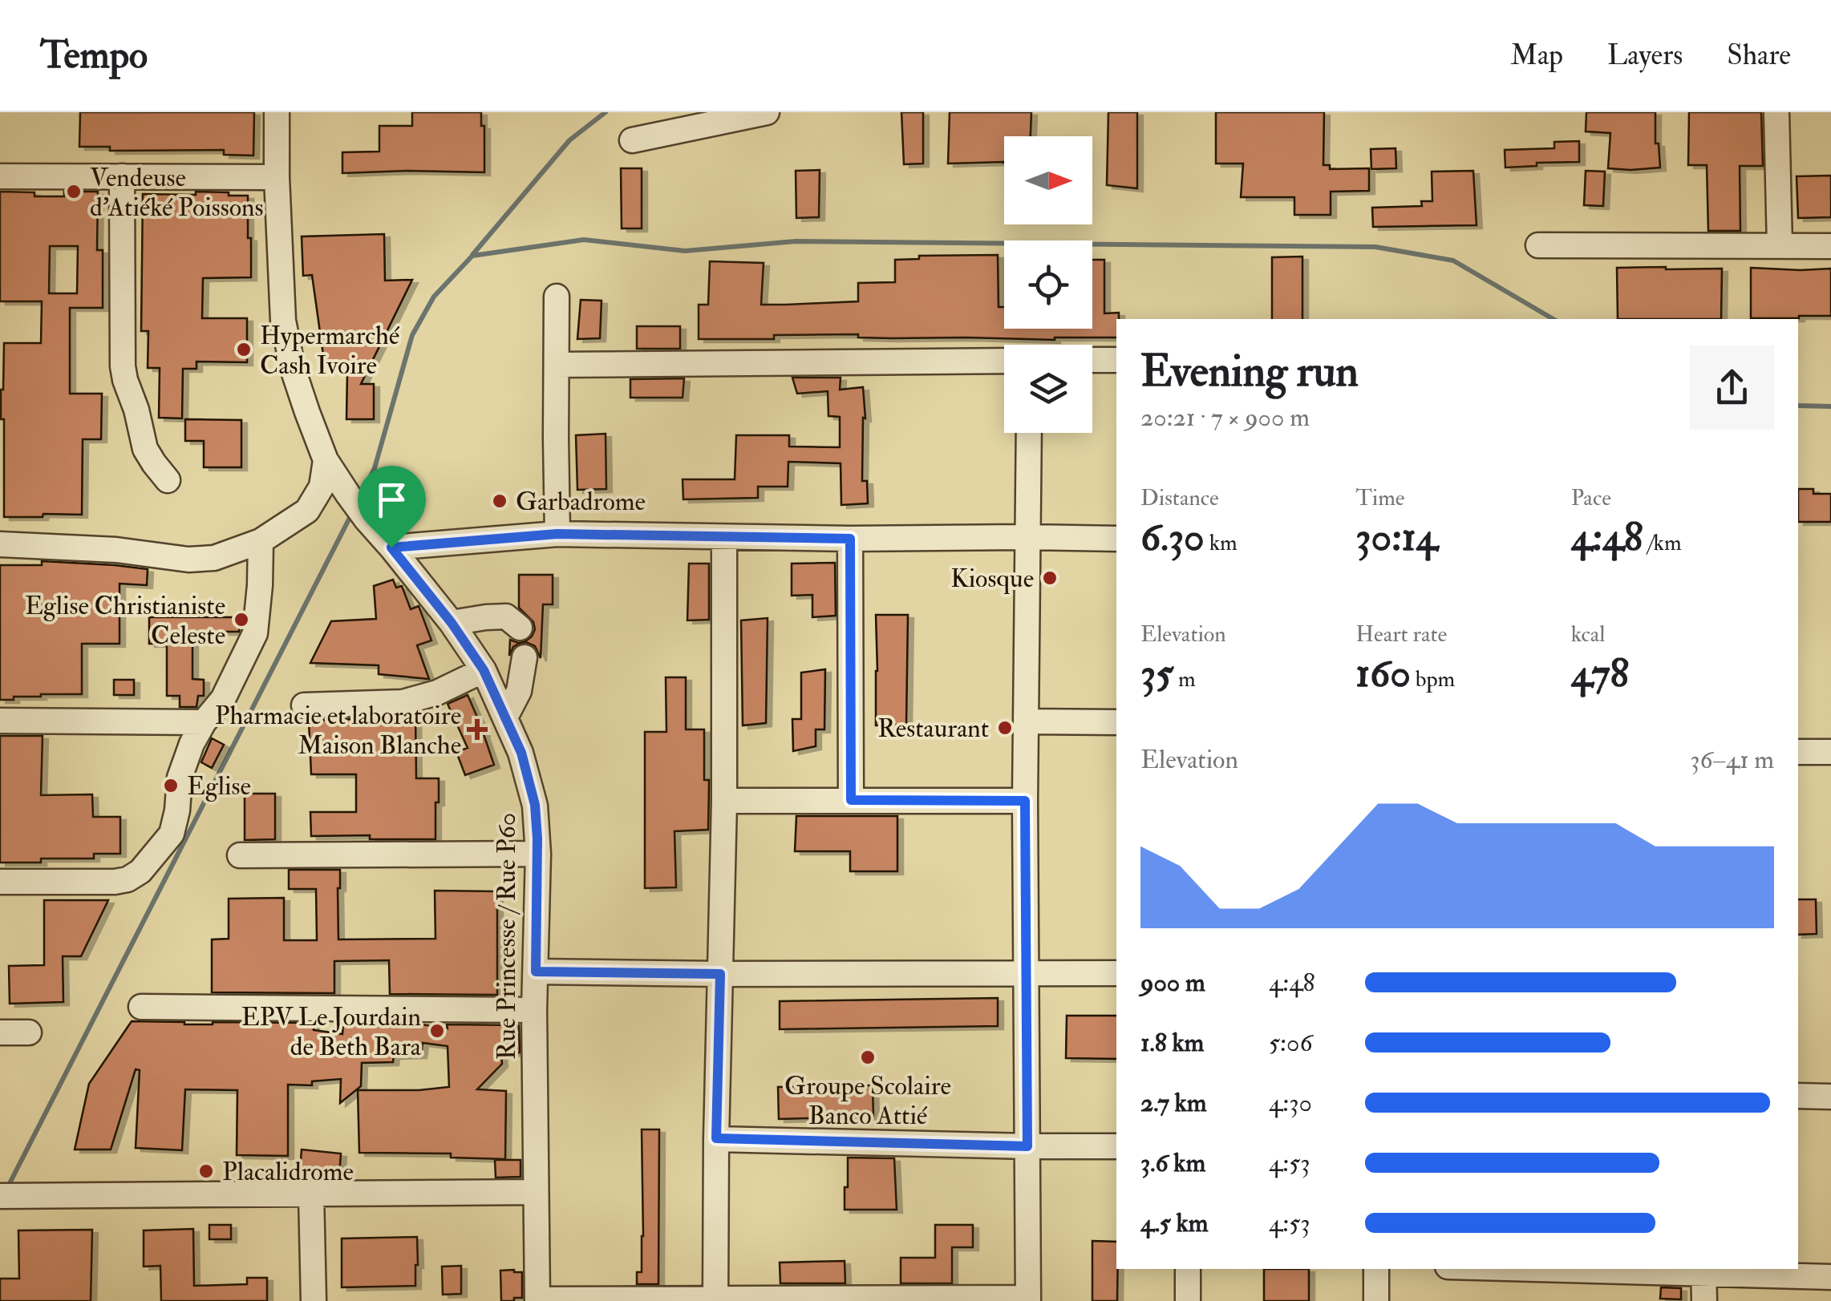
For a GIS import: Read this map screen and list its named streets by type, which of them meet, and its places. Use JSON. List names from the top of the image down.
{
  "streets": {
    "street": ["Rue Princesse / Rue P60"]
  },
  "places": {
    "other": [
      "Vendeuse d'Atiéké Poissons",
      "Hypermarché Cash Ivoire",
      "Garbadrome",
      "Kiosque",
      "Eglise Christianiste Celeste",
      "Restaurant",
      "Eglise",
      "EPV Le Jourdain de Beth Bara",
      "Groupe Scolaire Banco Attié",
      "Placalidrome"
    ],
    "health": ["Pharmacie et laboratoire Maison Blanche"]
  },
  "north": "right",
  "page": {
    "header": "Tempo",
    "nav": ["Map", "Layers", "Share"],
    "heading": ["Evening run", "20:21 · 7 × 900 m"],
    "stats": [
      ["Distance", "6.30 km"],
      ["Time", "30:14"],
      ["Pace", "4:48 /km"],
      ["Elevation", "35 m"],
      ["Heart rate", "160 bpm"],
      ["kcal", "478"]
    ],
    "chart": ["Elevation", "36–41 m"],
    "list": [
      {
        "name": "900 m",
        "note": "4:48"
      },
      {
        "name": "1.8 km",
        "note": "5:06"
      },
      {
        "name": "2.7 km",
        "note": "4:30"
      },
      {
        "name": "3.6 km",
        "note": "4:53"
      },
      {
        "name": "4.5 km",
        "note": "4:53"
      }
    ]
  }
}
